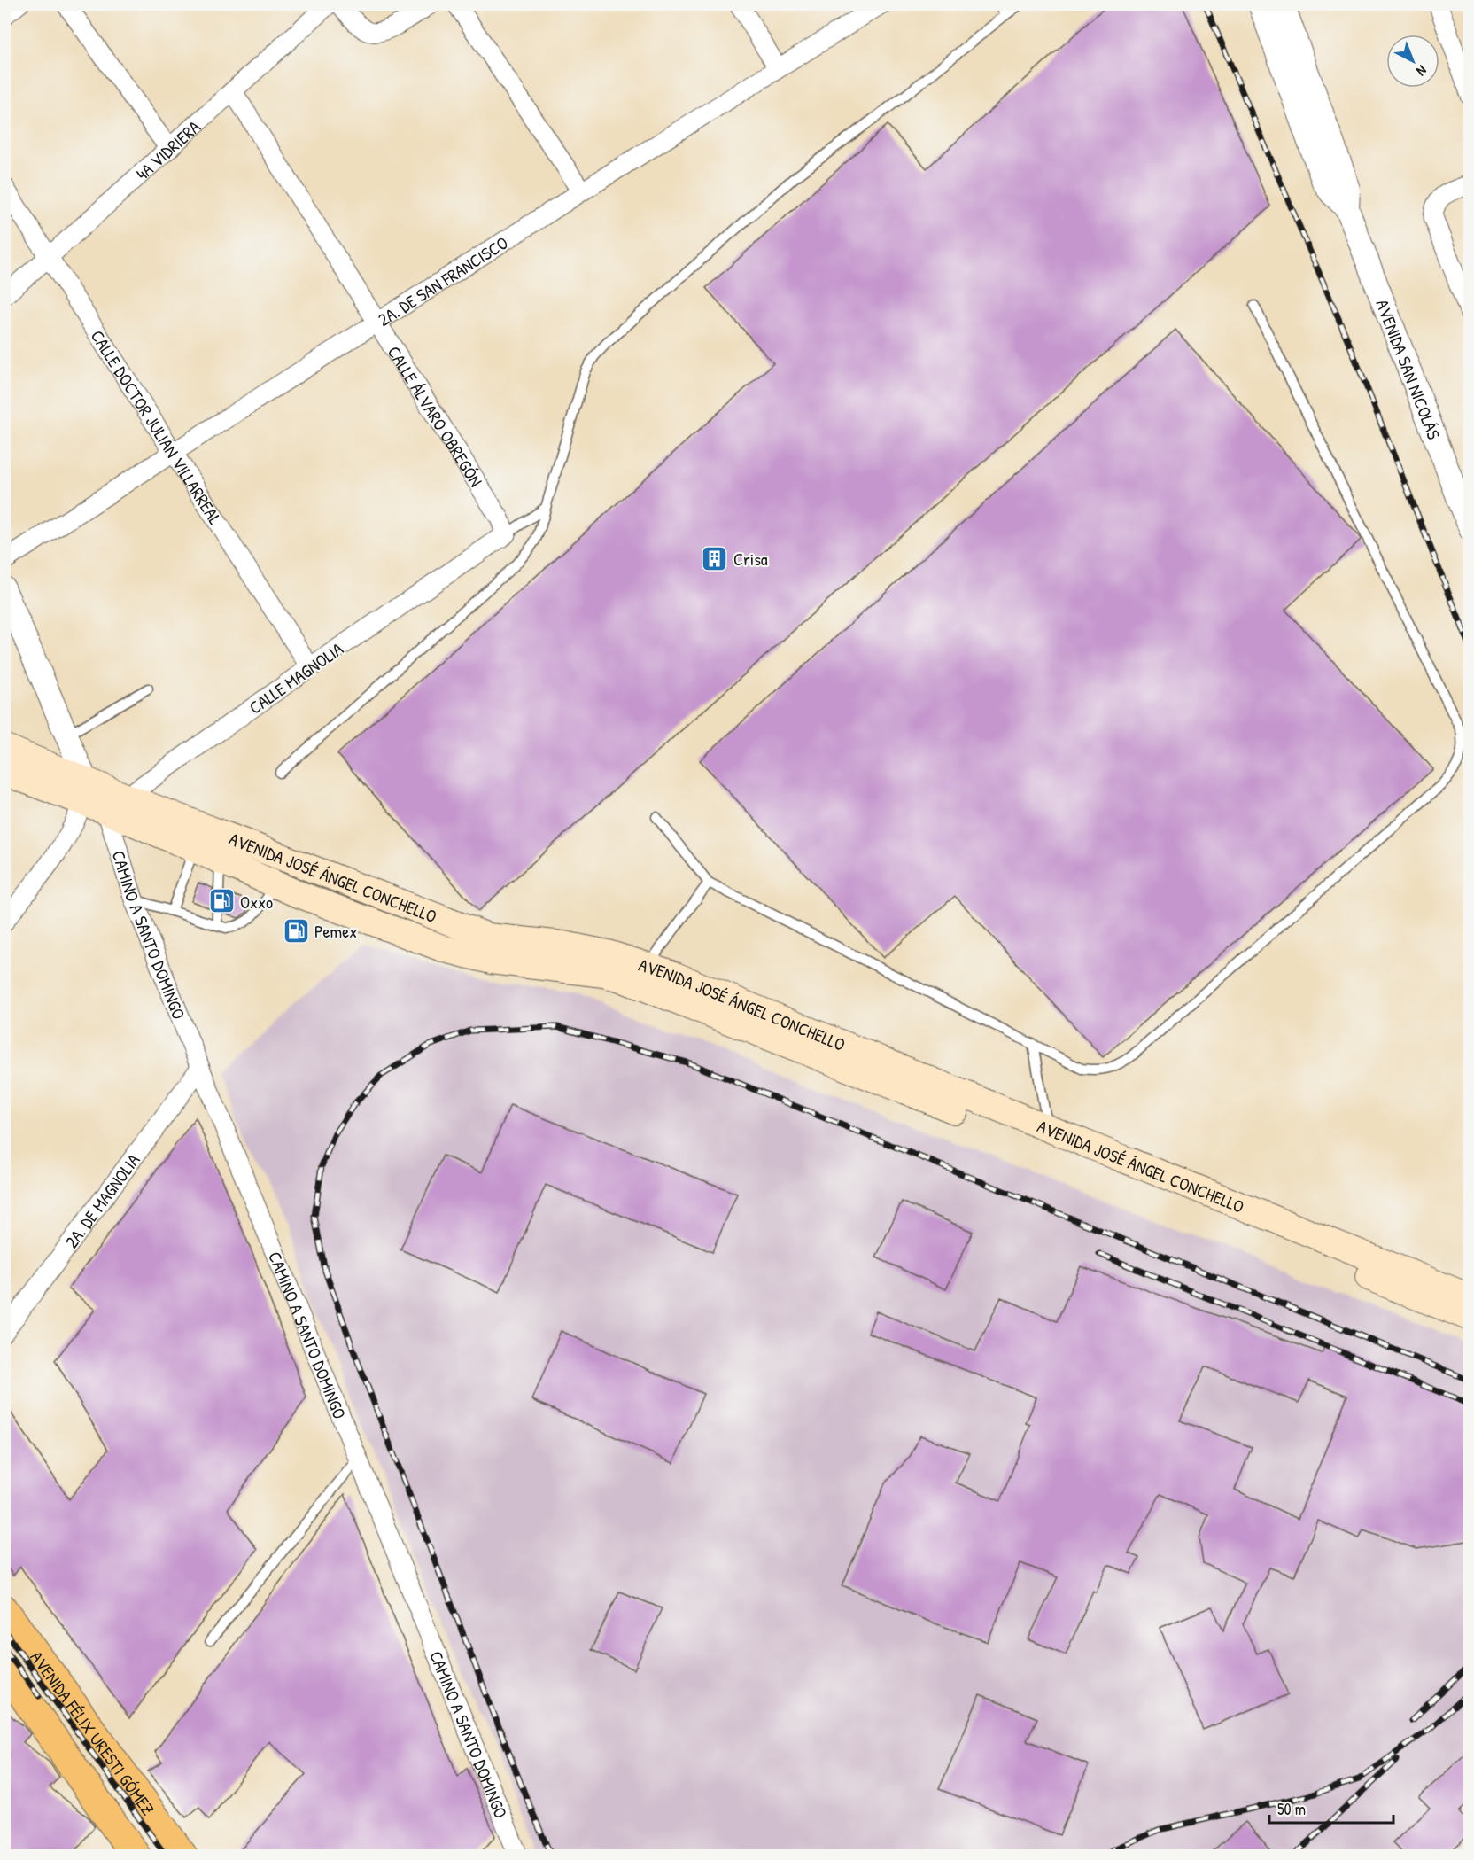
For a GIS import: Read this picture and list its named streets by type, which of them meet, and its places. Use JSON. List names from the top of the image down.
{
  "streets": {
    "main road": ["AVENIDA JOSÉ ÁNGEL CONCHELLO", "AVENIDA FÉLIX URESTI GÓMEZ"],
    "street": [
      "4A VIDRIERA",
      "2A. DE SAN FRANCISCO",
      "AVENIDA SAN NICOLÁS",
      "CALLE ÁLVARO OBREGÓN",
      "CALLE DOCTOR JULIÁN VILLARREAL",
      "CALLE MAGNOLIA",
      "CAMINO A SANTO DOMINGO",
      "2A. DE MAGNOLIA"
    ]
  },
  "crossings": [
    ["4A VIDRIERA", "CALLE ÁLVARO OBREGÓN"],
    ["4A VIDRIERA", "CALLE DOCTOR JULIÁN VILLARREAL"],
    ["2A. DE SAN FRANCISCO", "CALLE ÁLVARO OBREGÓN"],
    ["2A. DE SAN FRANCISCO", "CALLE DOCTOR JULIÁN VILLARREAL"],
    ["CALLE ÁLVARO OBREGÓN", "CALLE MAGNOLIA"],
    ["CALLE DOCTOR JULIÁN VILLARREAL", "CALLE MAGNOLIA"],
    ["CALLE MAGNOLIA", "AVENIDA JOSÉ ÁNGEL CONCHELLO"],
    ["CALLE MAGNOLIA", "CAMINO A SANTO DOMINGO"],
    ["AVENIDA JOSÉ ÁNGEL CONCHELLO", "CAMINO A SANTO DOMINGO"],
    ["CAMINO A SANTO DOMINGO", "2A. DE MAGNOLIA"]
  ],
  "places": {
    "building": ["Crisa"],
    "fuel station": ["Oxxo", "Pemex"]
  },
  "scale_bar": "50 m",
  "north": "bottom right"
}
